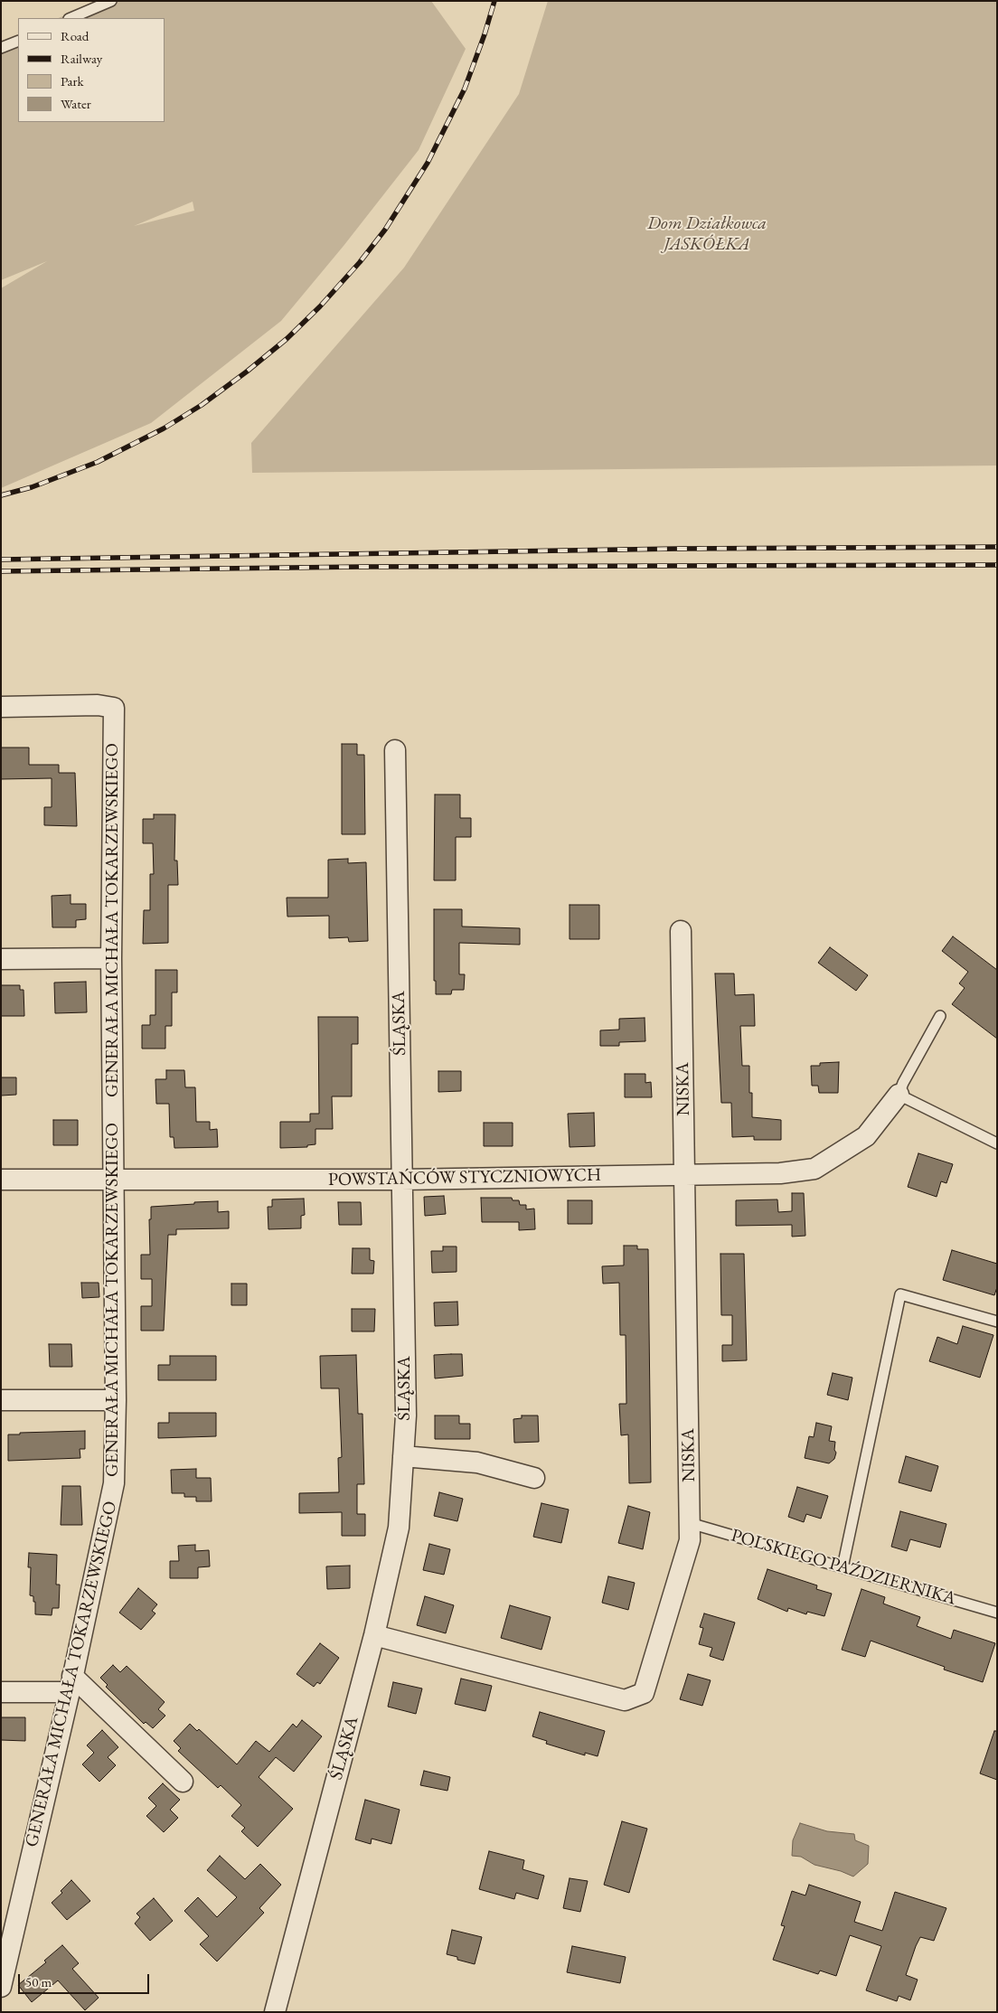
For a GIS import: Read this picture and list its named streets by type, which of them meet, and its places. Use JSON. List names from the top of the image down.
{
  "streets": {
    "street": [
      "GENERAŁA MICHAŁA TOKARZEWSKIEGO",
      "ŚLĄSKA",
      "NISKA",
      "POWSTAŃCÓW STYCZNIOWYCH"
    ],
    "lane": ["POLSKIEGO PAŹDZIERNIKA"]
  },
  "crossings": [
    ["GENERAŁA MICHAŁA TOKARZEWSKIEGO", "POWSTAŃCÓW STYCZNIOWYCH"],
    ["ŚLĄSKA", "NISKA"],
    ["ŚLĄSKA", "POWSTAŃCÓW STYCZNIOWYCH"],
    ["NISKA", "POWSTAŃCÓW STYCZNIOWYCH"],
    ["NISKA", "POLSKIEGO PAŹDZIERNIKA"]
  ],
  "parks": ["Dom Działkowca JASKÓŁKA"],
  "legend": [
    "Road",
    "Railway",
    "Park",
    "Water"
  ],
  "scale_bar": "50 m"
}
